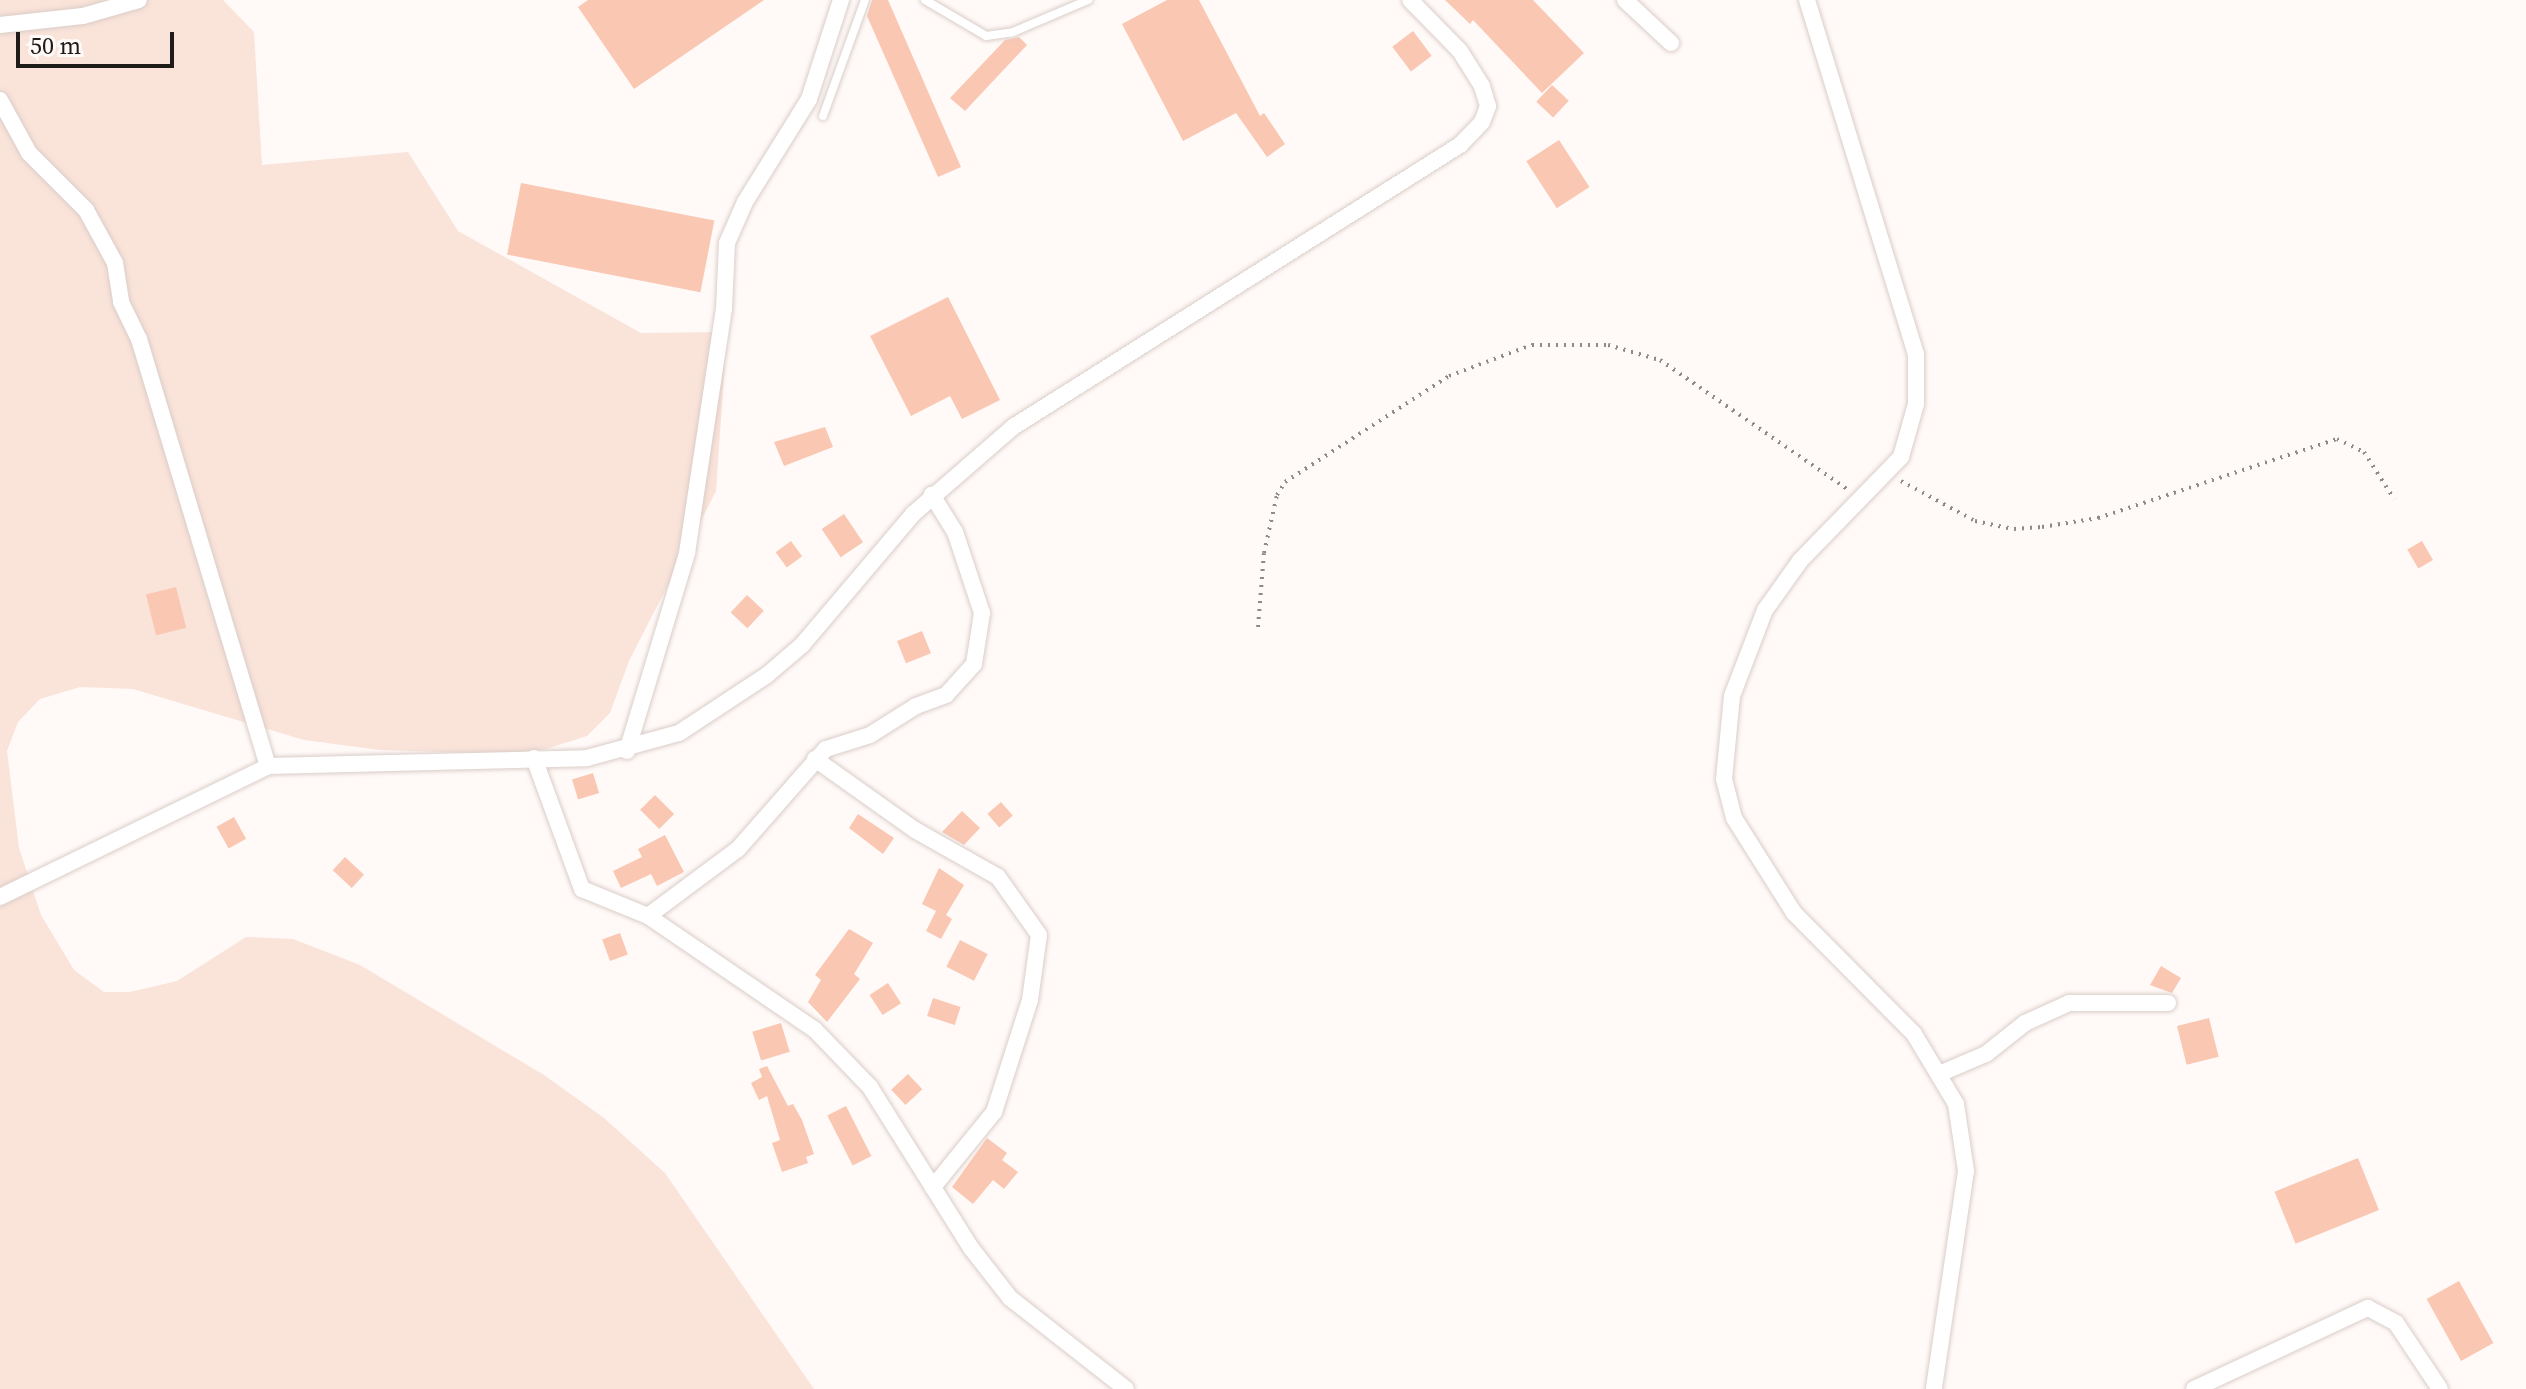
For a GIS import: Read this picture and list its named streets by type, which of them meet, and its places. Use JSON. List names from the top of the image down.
{
  "scale_bar": "50 m"
}
